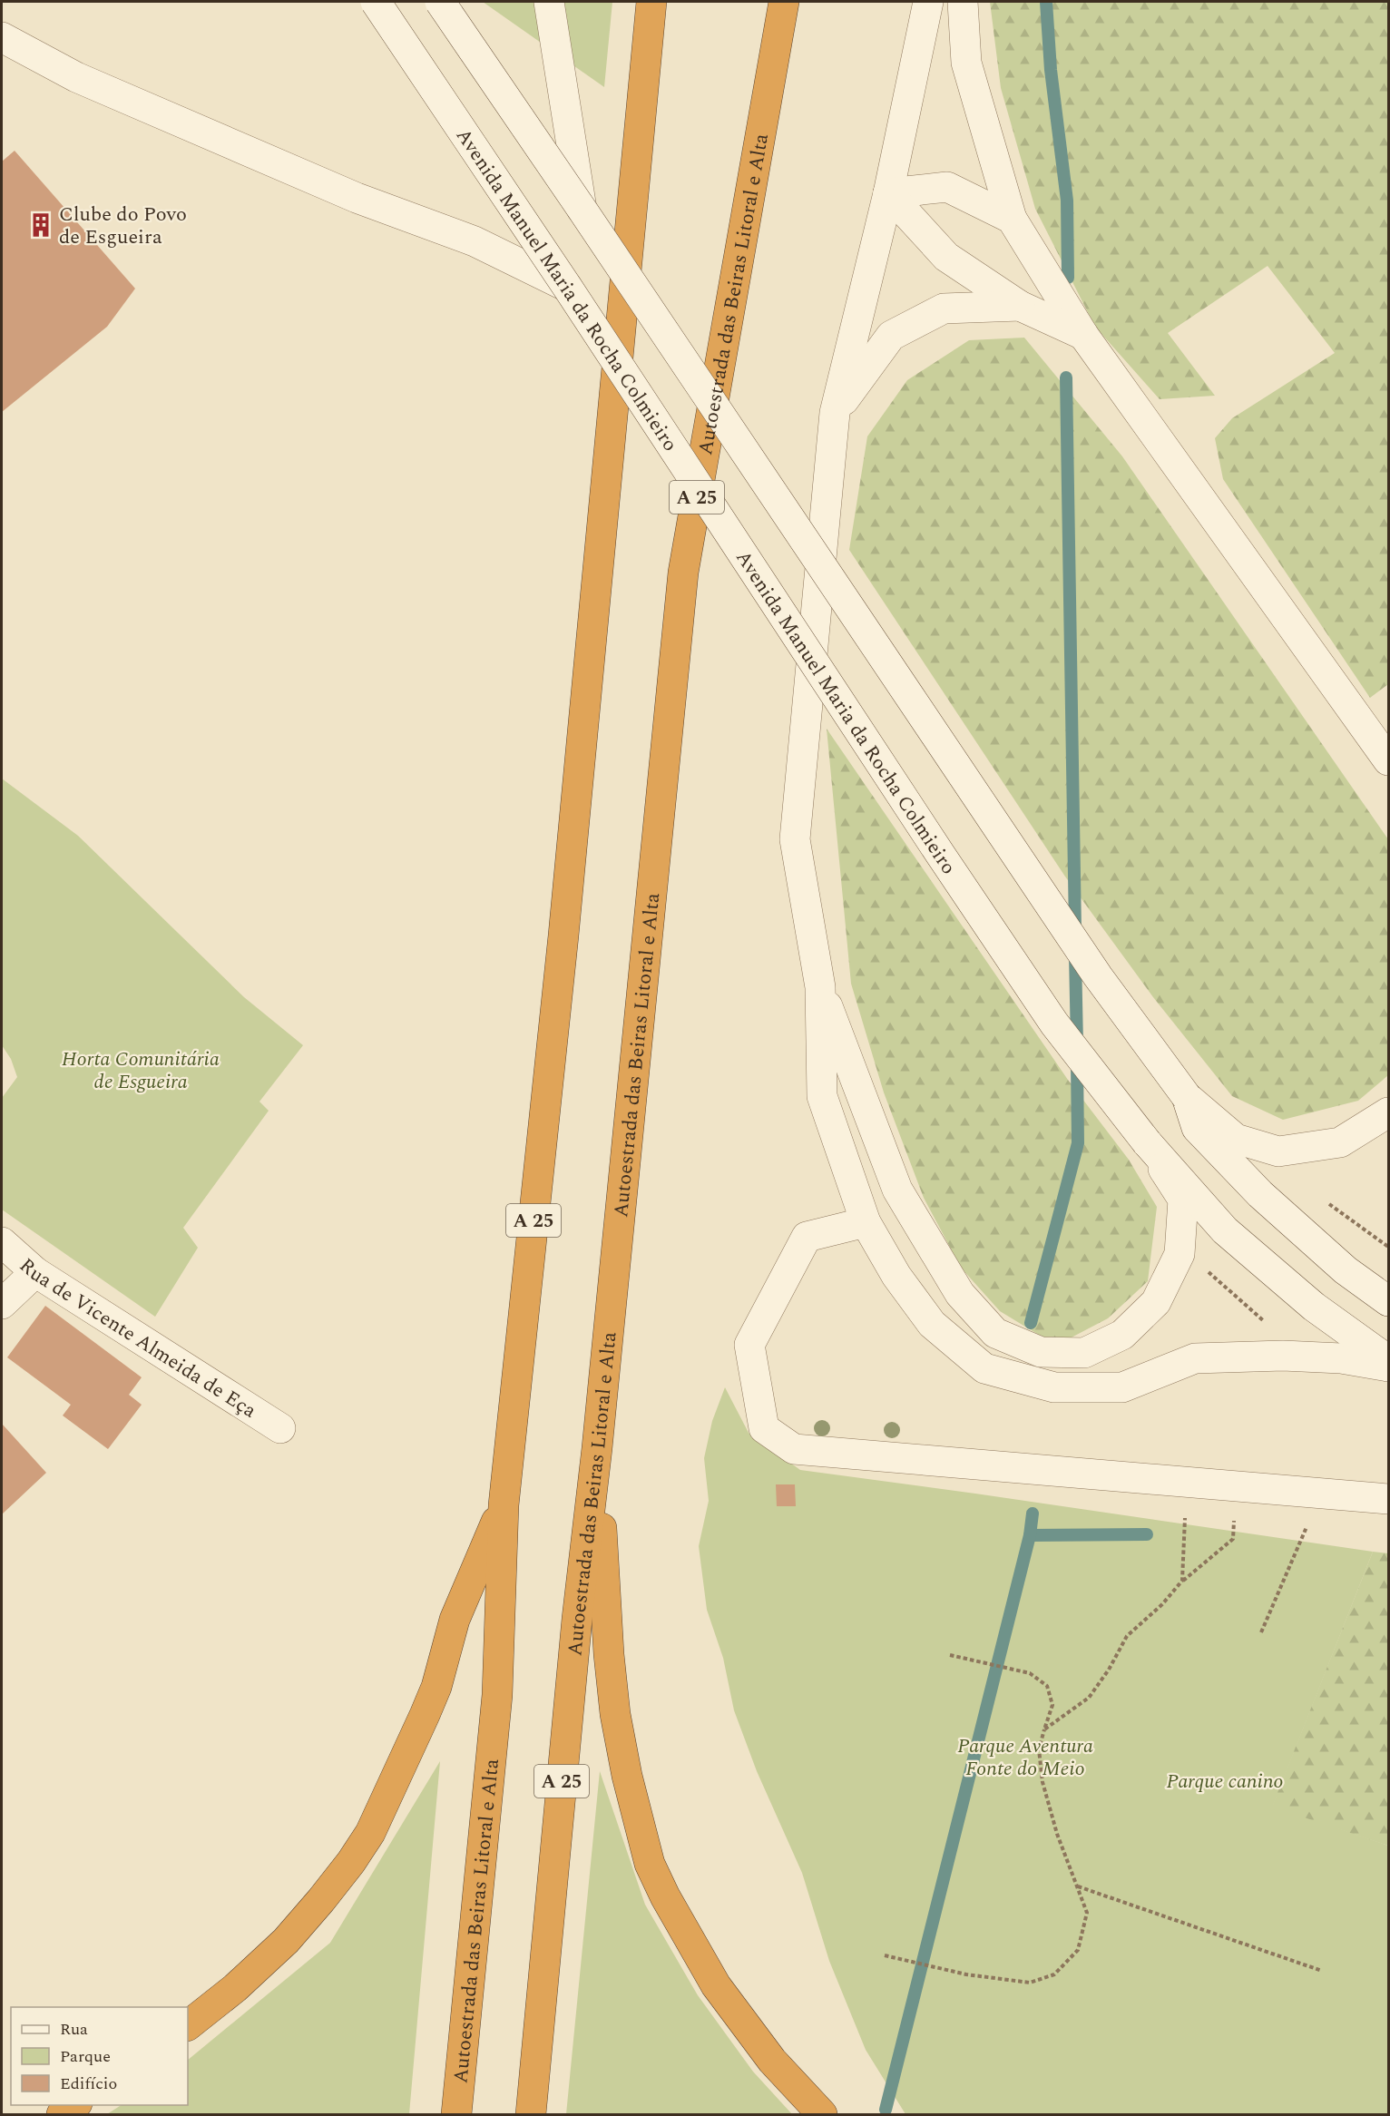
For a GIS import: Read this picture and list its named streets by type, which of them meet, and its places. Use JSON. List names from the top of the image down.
{
  "streets": {
    "highway": ["Autoestrada das Beiras Litoral e Alta", "A 25"],
    "street": ["Avenida Manuel Maria da Rocha Colmieiro", "Rua de Vicente Almeida de Eça"]
  },
  "parks": ["Horta Comunitária de Esgueira", "Parque Aventura Fonte do Meio", "Parque canino"],
  "places": {
    "building": ["Clube do Povo de Esgueira"]
  },
  "legend": ["Rua", "Parque", "Edifício"]
}
